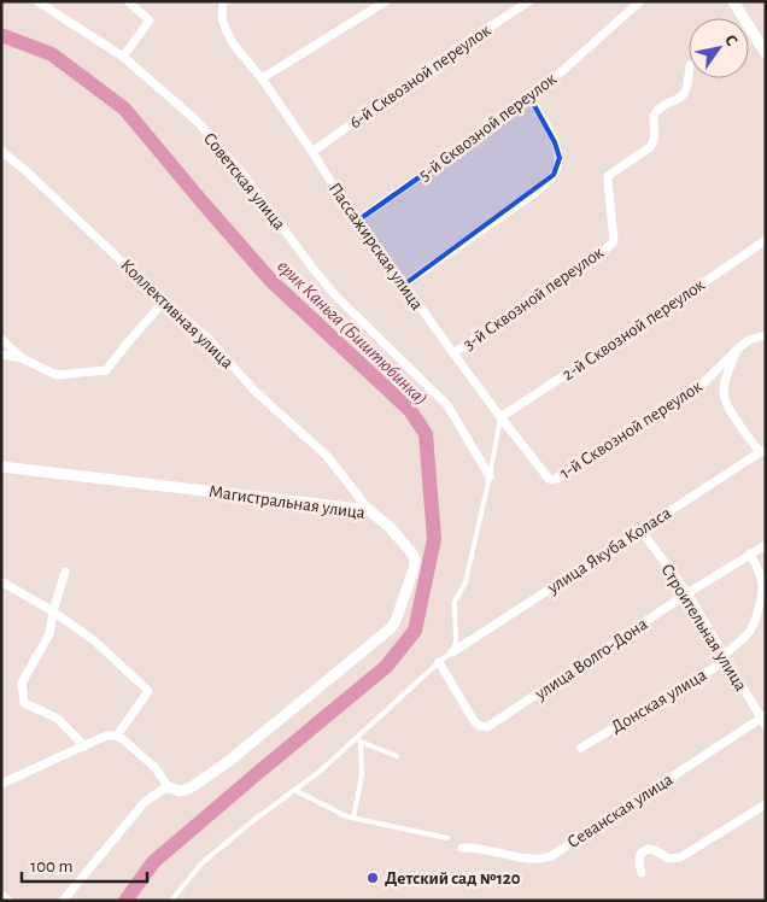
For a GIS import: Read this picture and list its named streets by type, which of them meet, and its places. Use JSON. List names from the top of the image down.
{
  "streets": {
    "street": [
      "6-й Сквозной переулок",
      "5-й Сквозной переулок",
      "Советская улица",
      "Пассажирская улица",
      "3-й Сквозной переулок",
      "Коллективная улица",
      "2-й Сквозной переулок",
      "1-й Сквозной переулок",
      "Магистральная улица",
      "улица Якуба Коласа",
      "Строительная улица",
      "улица Волго-Дона",
      "Донская улица",
      "Севанская улица"
    ]
  },
  "crossings": [
    ["6-й Сквозной переулок", "Пассажирская улица"],
    ["5-й Сквозной переулок", "Пассажирская улица"],
    ["Пассажирская улица", "3-й Сквозной переулок"],
    ["Пассажирская улица", "2-й Сквозной переулок"],
    ["Пассажирская улица", "1-й Сквозной переулок"],
    ["Коллективная улица", "Магистральная улица"],
    ["улица Якуба Коласа", "Строительная улица"],
    ["Строительная улица", "улица Волго-Дона"],
    ["Строительная улица", "Донская улица"],
    ["Строительная улица", "Севанская улица"],
    ["улица Волго-Дона", "Донская улица"]
  ],
  "water": ["ерик Каньга (Биштюбинка)"],
  "places": ["Детский сад №120"],
  "scale_bar": "100 m",
  "north": "top right"
}
